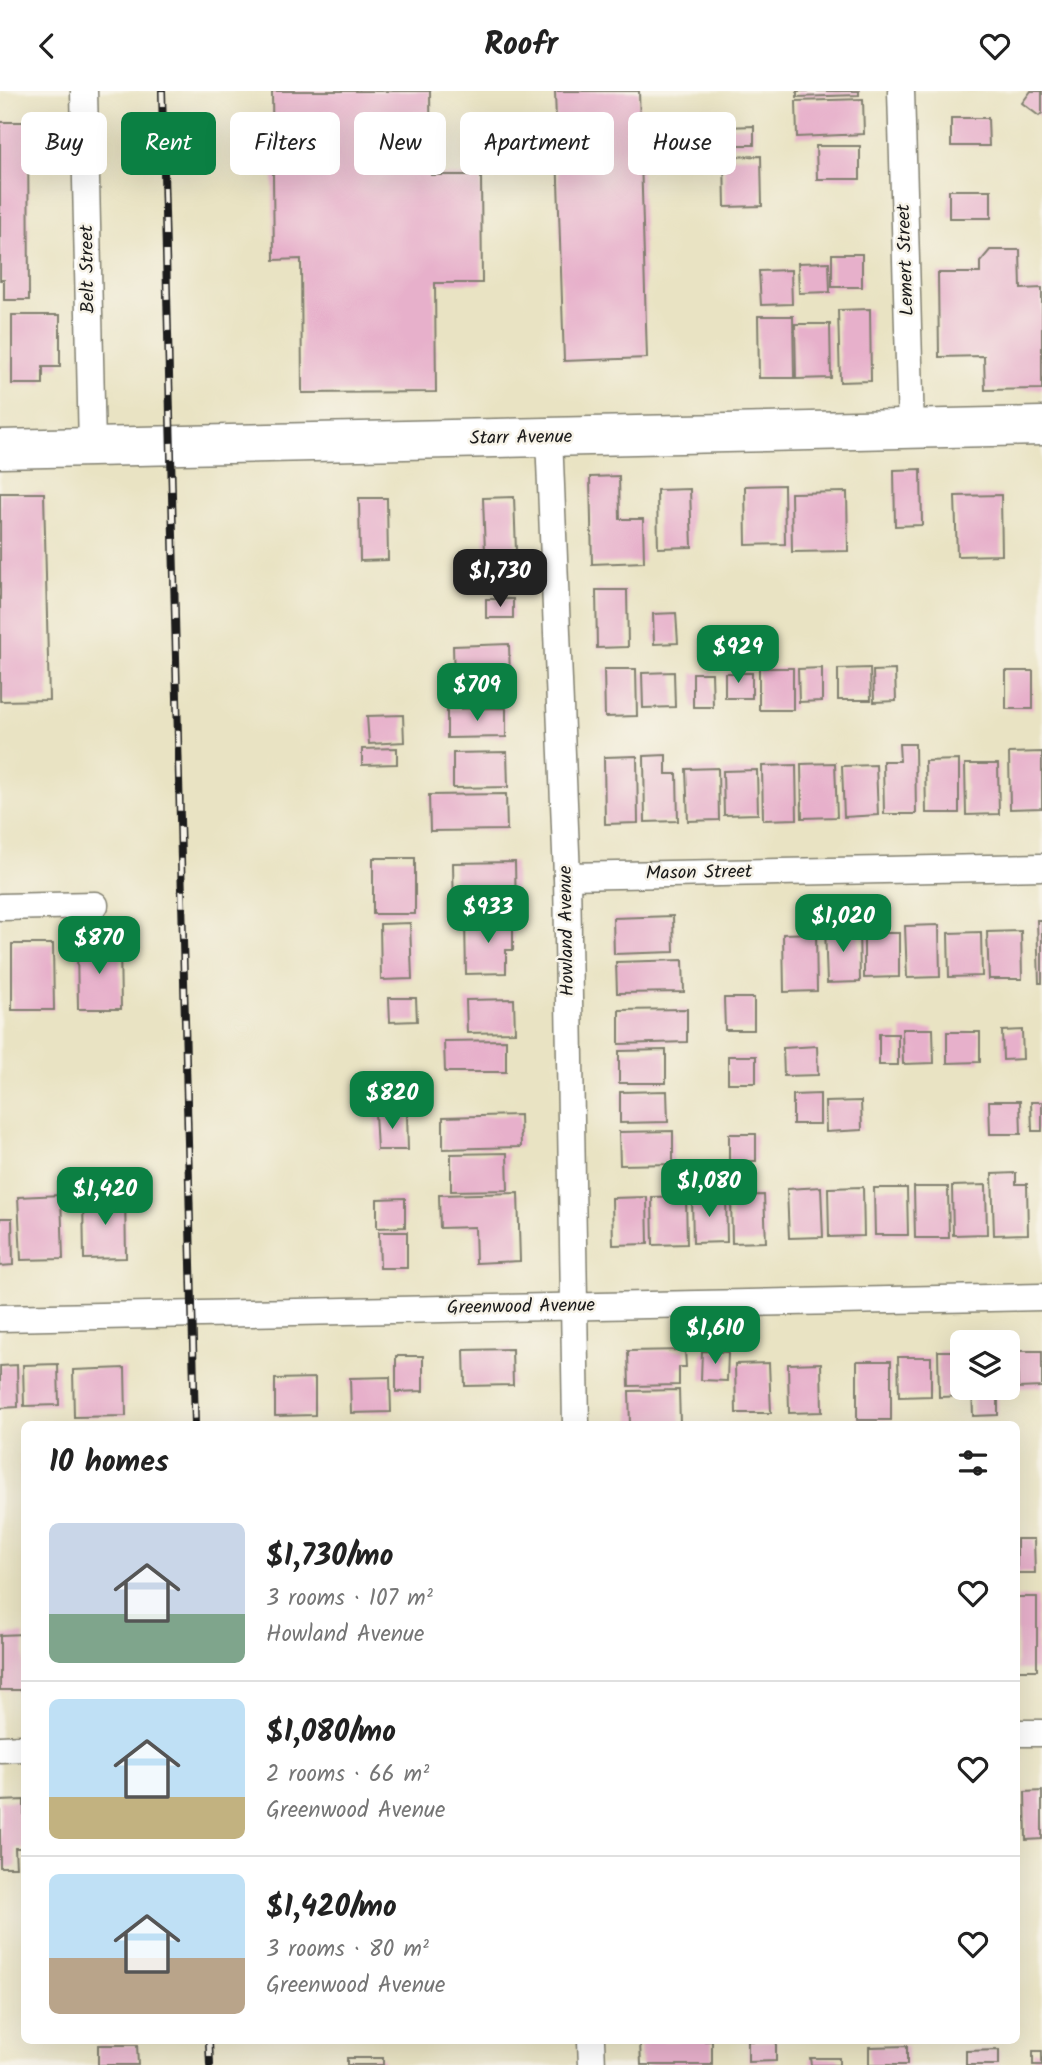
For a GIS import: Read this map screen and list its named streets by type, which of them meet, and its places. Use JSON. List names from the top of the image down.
{
  "streets": {
    "main road": ["Starr Avenue"],
    "street": [
      "Lemert Street",
      "Belt Street",
      "Mason Street",
      "Howland Avenue",
      "Greenwood Avenue"
    ]
  },
  "crossings": [
    ["Lemert Street", "Starr Avenue"],
    ["Belt Street", "Starr Avenue"],
    ["Starr Avenue", "Howland Avenue"],
    ["Mason Street", "Howland Avenue"],
    ["Howland Avenue", "Greenwood Avenue"]
  ],
  "page": {
    "header": "Roofr",
    "chip": [
      "Buy",
      "Rent",
      "Filters",
      "New",
      "Apartment",
      "House"
    ],
    "price": [
      "$1,730",
      "$929",
      "$709",
      "$933",
      "$1,020",
      "$870",
      "$820",
      "$1,080",
      "$1,420",
      "$1,610"
    ],
    "heading": "10 homes",
    "list": [
      {
        "name": "$1,730/mo",
        "note": "3 rooms · 107 m² · Howland Avenue"
      },
      {
        "name": "$1,080/mo",
        "note": "2 rooms · 66 m² · Greenwood Avenue"
      },
      {
        "name": "$1,420/mo",
        "note": "3 rooms · 80 m² · Greenwood Avenue"
      }
    ]
  }
}
